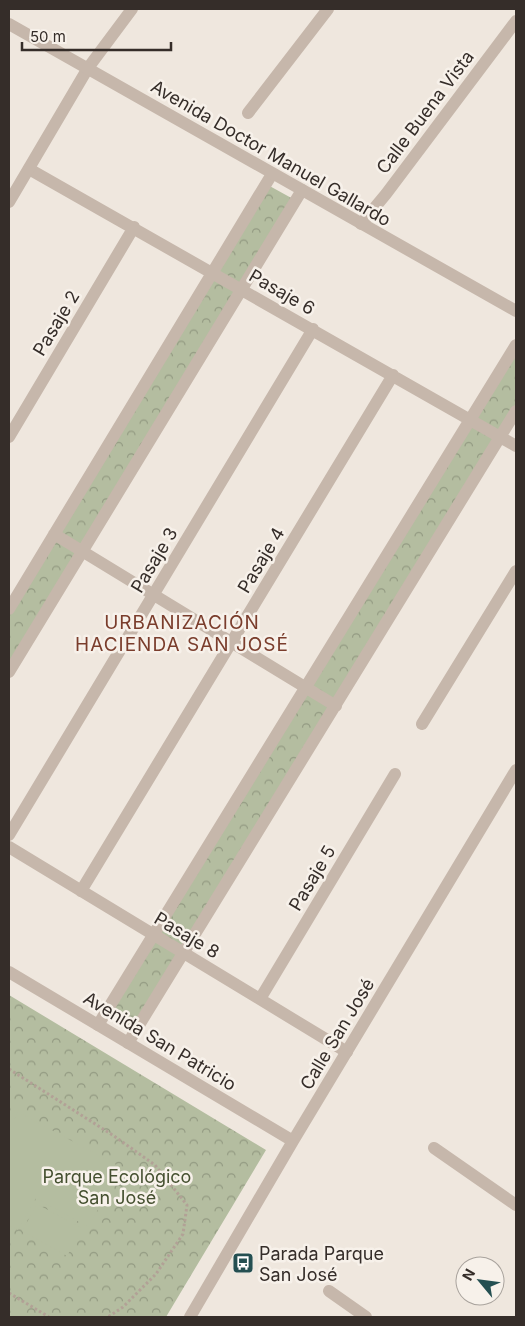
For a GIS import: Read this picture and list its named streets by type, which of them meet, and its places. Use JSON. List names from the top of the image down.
{
  "streets": {
    "street": [
      "Calle Buena Vista",
      "Avenida Doctor Manuel Gallardo",
      "Pasaje 6",
      "Pasaje 2",
      "Pasaje 3",
      "Pasaje 4",
      "Pasaje 5",
      "Pasaje 8",
      "Calle San José",
      "Avenida San Patricio"
    ]
  },
  "crossings": [
    ["Calle Buena Vista", "Avenida Doctor Manuel Gallardo"],
    ["Pasaje 6", "Pasaje 2"],
    ["Pasaje 6", "Pasaje 3"],
    ["Pasaje 6", "Pasaje 4"],
    ["Pasaje 4", "Pasaje 8"],
    ["Pasaje 5", "Pasaje 8"],
    ["Pasaje 8", "Calle San José"],
    ["Calle San José", "Avenida San Patricio"]
  ],
  "districts": ["URBANIZACIÓN HACIENDA SAN JOSÉ"],
  "parks": ["Parque Ecológico San José"],
  "places": {
    "bus stop": ["Parada Parque San José"]
  },
  "scale_bar": "50 m",
  "north": "top left"
}
